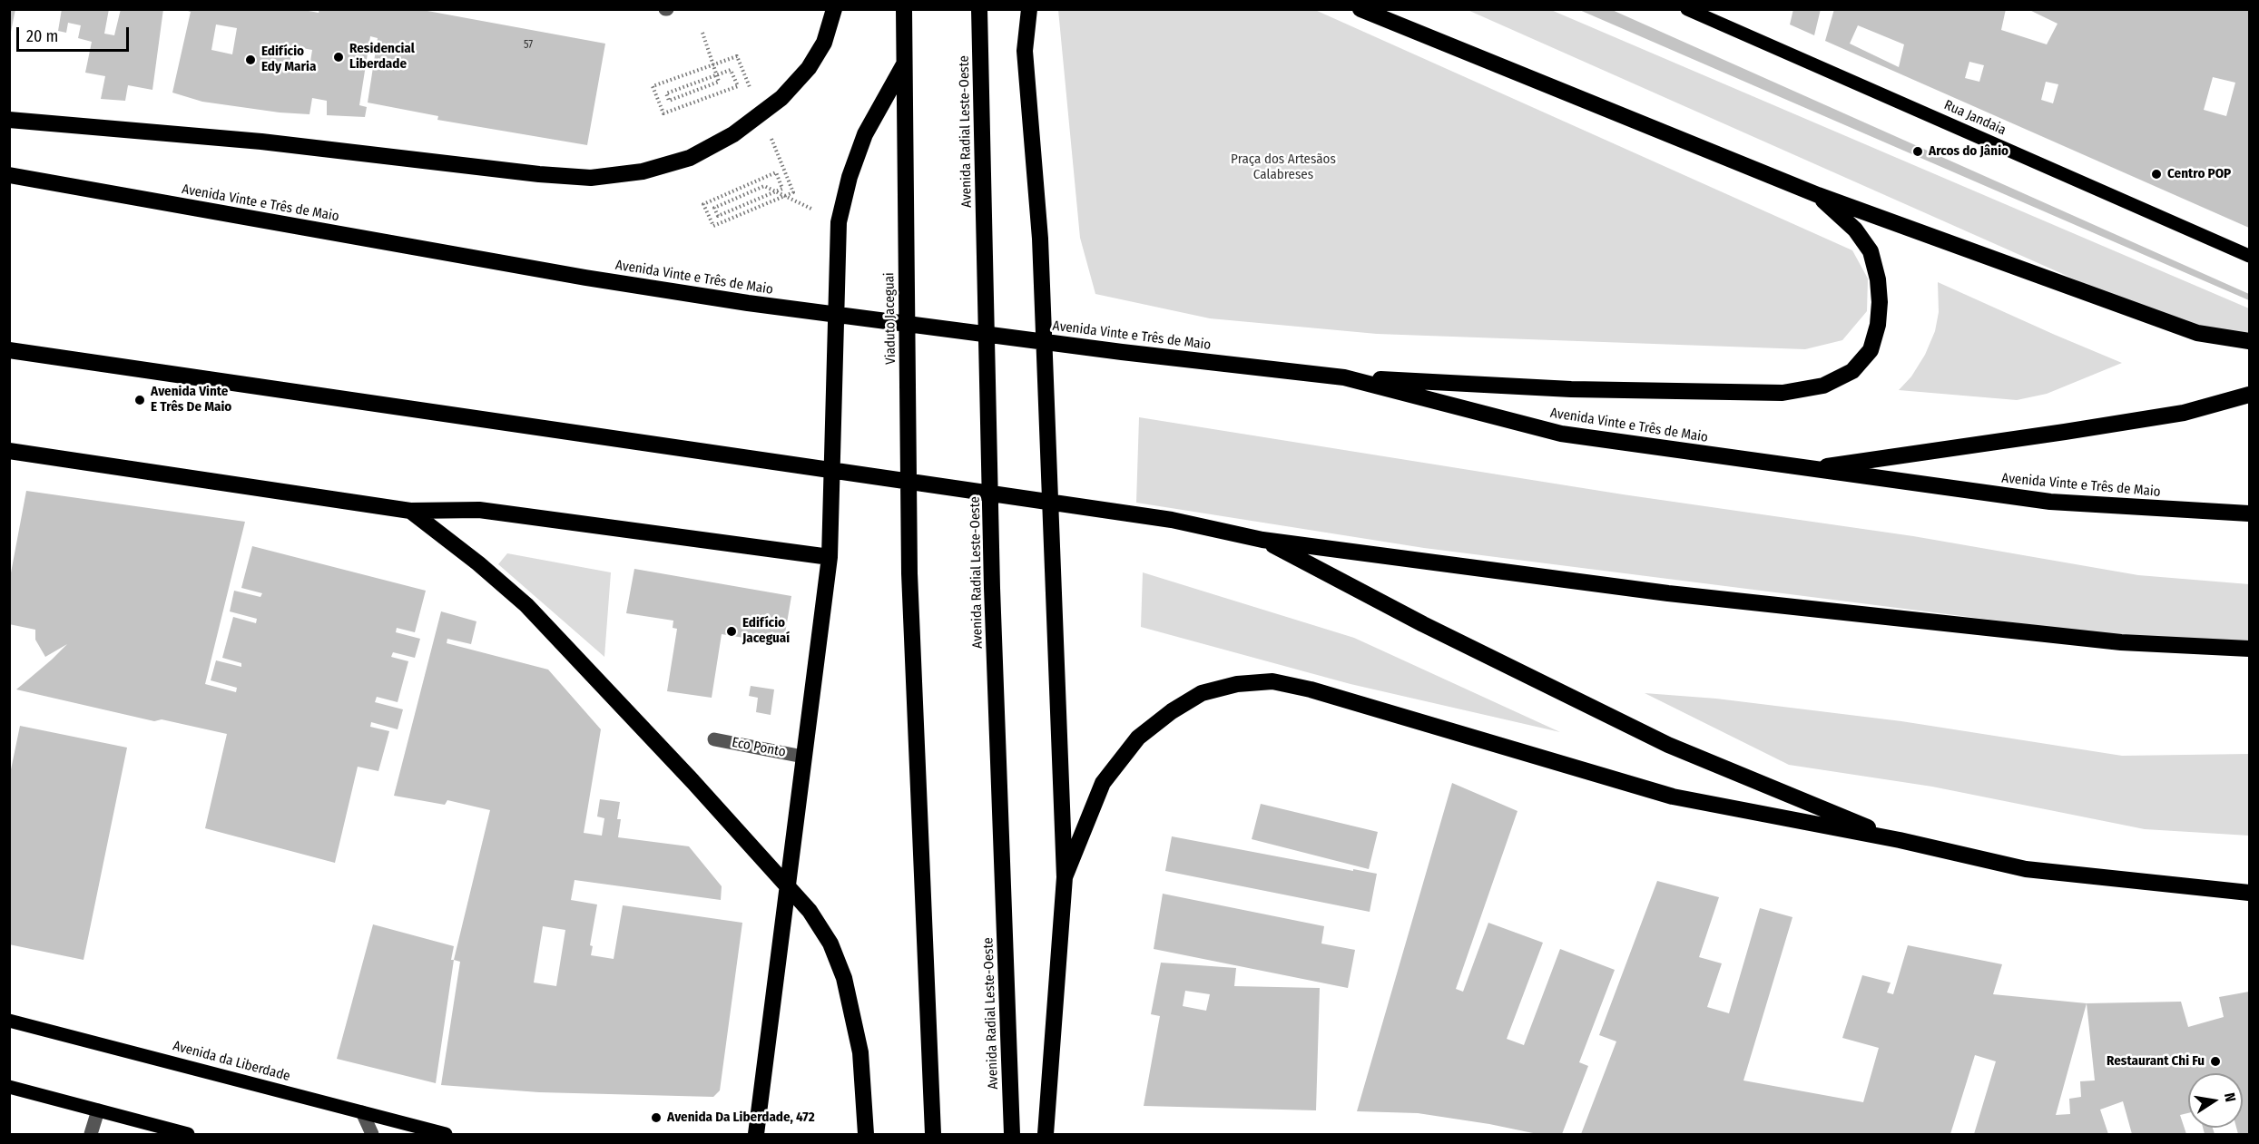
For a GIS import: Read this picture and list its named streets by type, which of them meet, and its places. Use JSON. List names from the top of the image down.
{
  "streets": {
    "highway": ["Avenida Radial Leste-Oeste", "Avenida Vinte e Três de Maio", "Viaduto Jaceguai"],
    "main road": ["Rua Jandaia", "Avenida da Liberdade"],
    "street": ["Eco Ponto"]
  },
  "parks": ["Praça dos Artesãos Calabreses"],
  "places": [
    "Residencial Liberdade",
    "Edifício Edy Maria",
    "Arcos do Jânio",
    "Centro POP",
    "Avenida Vinte E Três De Maio",
    "Edifício Jaceguaí",
    "Restaurant Chi Fu",
    "Avenida Da Liberdade, 472"
  ],
  "house_numbers": ["57"],
  "scale_bar": "20 m",
  "north": "right"
}
